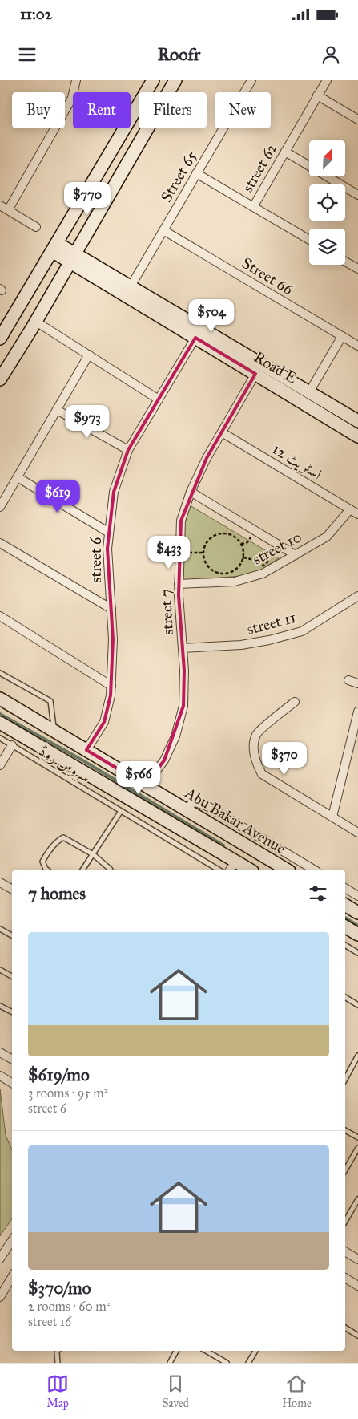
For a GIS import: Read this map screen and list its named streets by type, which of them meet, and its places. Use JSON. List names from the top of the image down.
{
  "streets": {
    "main road": ["Road E", "Abu Bakar Avenue"],
    "street": [
      "street 62",
      "Street 65",
      "Street 66",
      "اسٹریٹ 12",
      "street 10",
      "street 6",
      "street 7",
      "street 11"
    ],
    "lane": ["سروس روڈ"]
  },
  "crossings": [
    ["Street 65", "Street 66"],
    ["Street 65", "Road E"],
    ["Road E", "street 6"],
    ["Road E", "street 7"],
    ["اسٹریٹ 12", "street 10"],
    ["اسٹریٹ 12", "street 7"],
    ["street 10", "street 7"],
    ["street 6", "Abu Bakar Avenue"],
    ["street 7", "street 11"],
    ["street 7", "Abu Bakar Avenue"]
  ],
  "north": "top right",
  "page": {
    "status": "11:02",
    "header": "Roofr",
    "chip": [
      "Buy",
      "Rent",
      "Filters",
      "New"
    ],
    "price": [
      "$770",
      "$504",
      "$973",
      "$619",
      "$433",
      "$370",
      "$566"
    ],
    "heading": "7 homes",
    "list": [
      {
        "name": "$619/mo",
        "note": "3 rooms · 95 m² · street 6"
      },
      {
        "name": "$370/mo",
        "note": "2 rooms · 60 m² · street 16"
      }
    ],
    "tabs": ["Map", "Saved", "Home"]
  }
}
